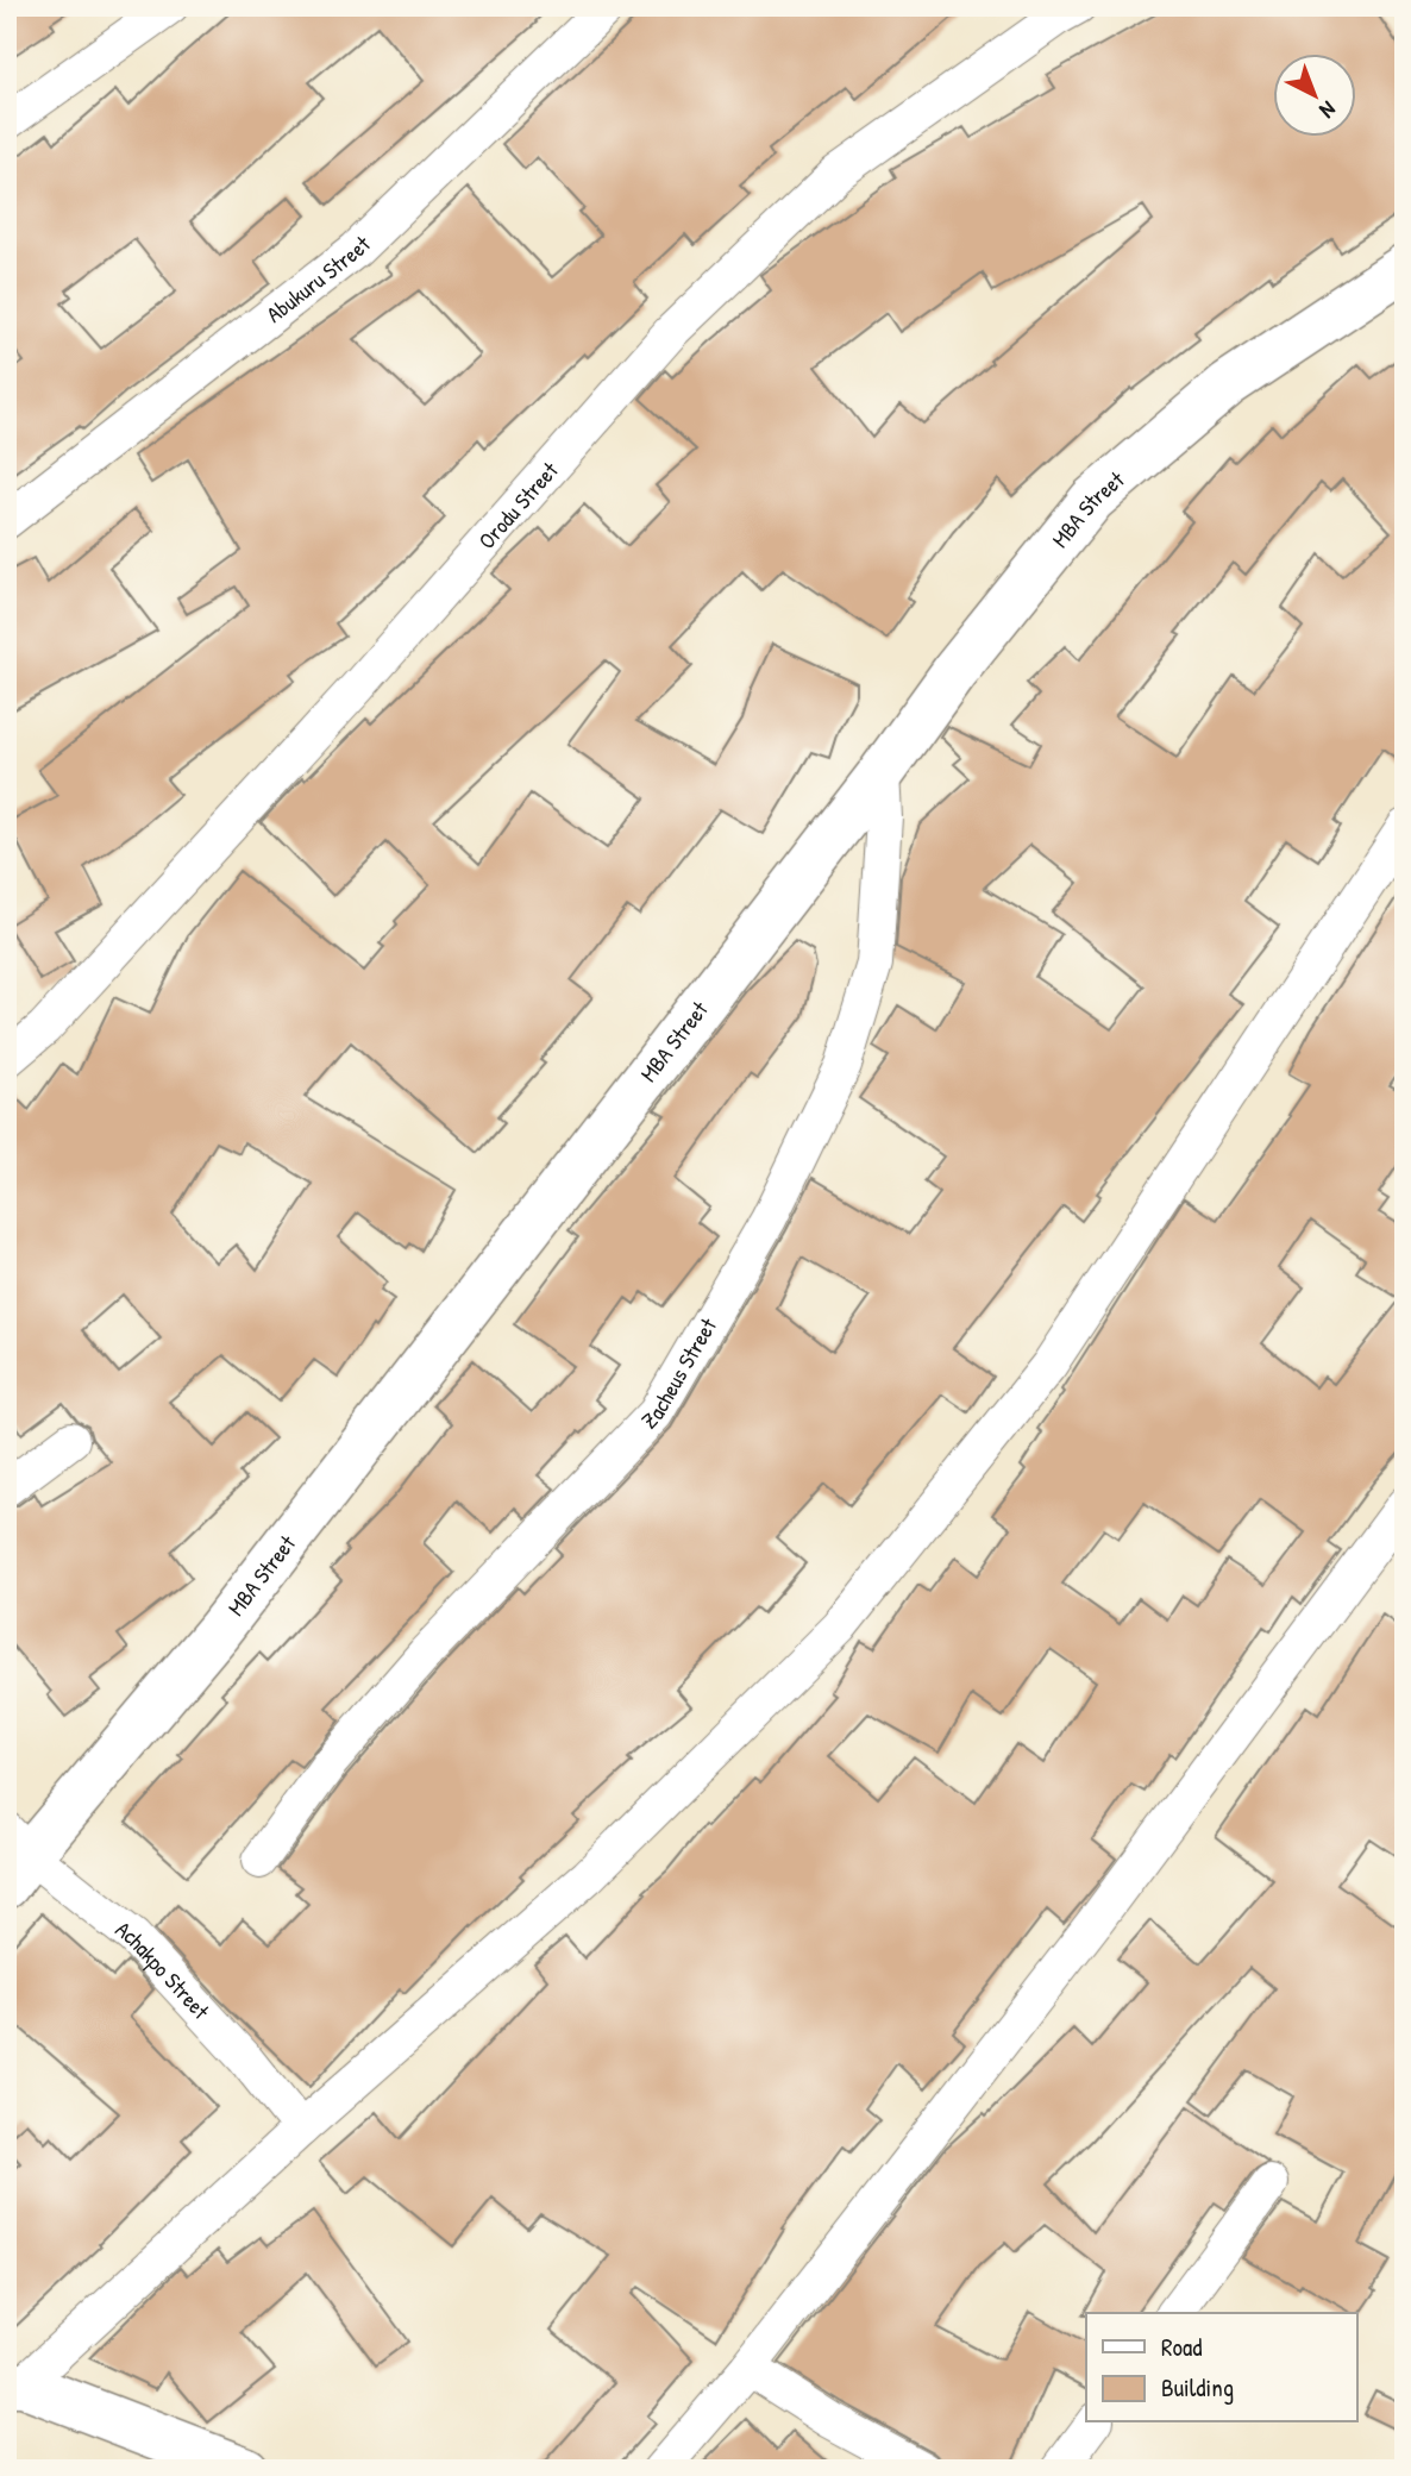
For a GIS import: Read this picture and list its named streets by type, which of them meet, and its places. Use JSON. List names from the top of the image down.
{
  "streets": {
    "street": [
      "Abukuru Street",
      "Orodu Street",
      "MBA Street",
      "Zacheus Street",
      "Achakpo Street"
    ]
  },
  "crossings": [
    ["MBA Street", "Zacheus Street"],
    ["MBA Street", "Achakpo Street"]
  ],
  "legend": ["Road", "Building"],
  "north": "bottom right"
}
